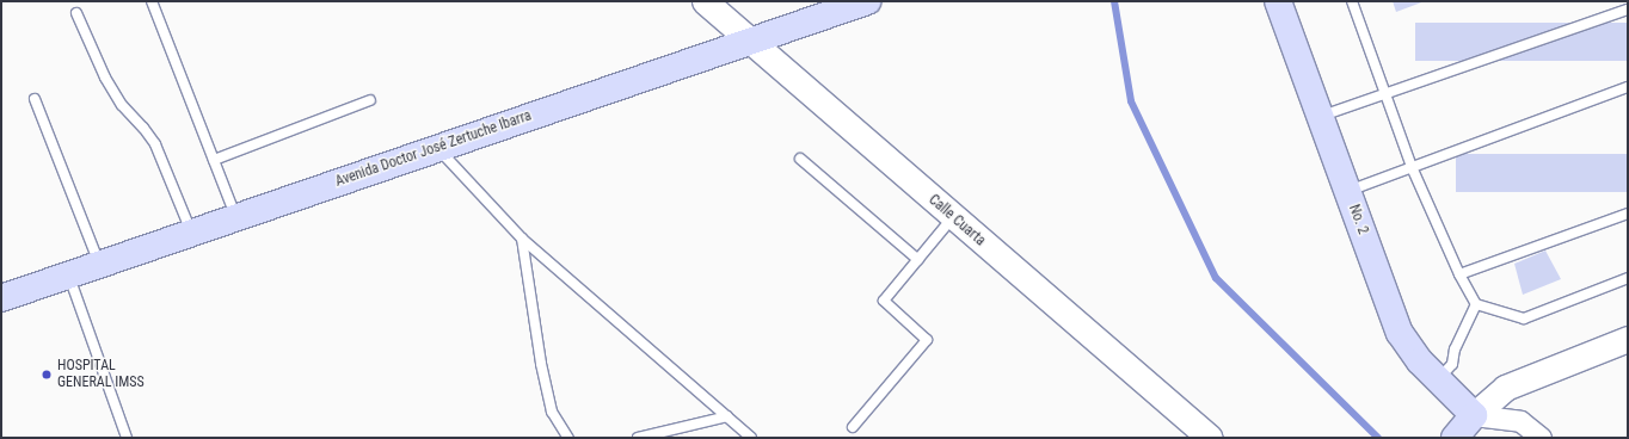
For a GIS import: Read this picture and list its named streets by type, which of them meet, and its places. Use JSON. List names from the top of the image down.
{
  "streets": {
    "main road": ["Avenida Doctor José Zertuche Ibarra", "No. 2"],
    "street": ["Calle Cuarta"]
  },
  "crossings": [
    ["Avenida Doctor José Zertuche Ibarra", "Calle Cuarta"]
  ],
  "places": ["HOSPITAL GENERAL IMSS"]
}
